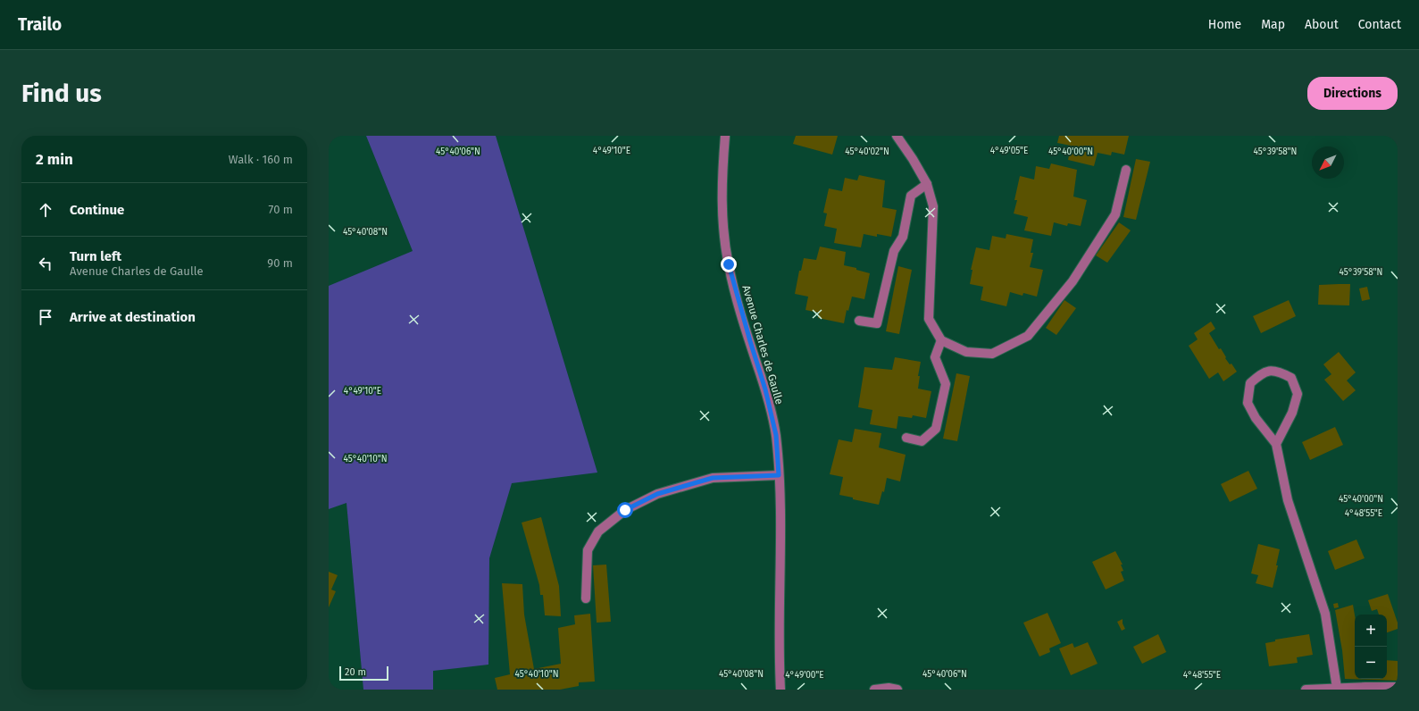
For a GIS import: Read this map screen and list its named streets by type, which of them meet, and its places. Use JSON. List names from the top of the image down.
{
  "streets": {
    "street": ["Avenue Charles de Gaulle"]
  },
  "scale_bar": "20 m",
  "north": "bottom left",
  "page": {
    "header": "Trailo",
    "nav": [
      "Home",
      "Map",
      "About",
      "Contact"
    ],
    "buttons": "Directions",
    "title": "Find us",
    "heading": ["2 min", "Walk · 160 m"],
    "list": [
      ["Continue", "70 m"],
      ["Turn left", "Avenue Charles de Gaulle", "90 m"],
      "Arrive at destination"
    ],
    "map_buttons": ["+", "−"],
    "scale": "20 m"
  },
  "coordinates": [
    "4°49'10\"E",
    "4°49'05\"E",
    "45°40'06\"N",
    "45°40'00\"N",
    "45°40'02\"N",
    "45°39'58\"N",
    "45°40'08\"N",
    "45°40'10\"N",
    "4°48'55\"E",
    "4°49'00\"E"
  ]
}
